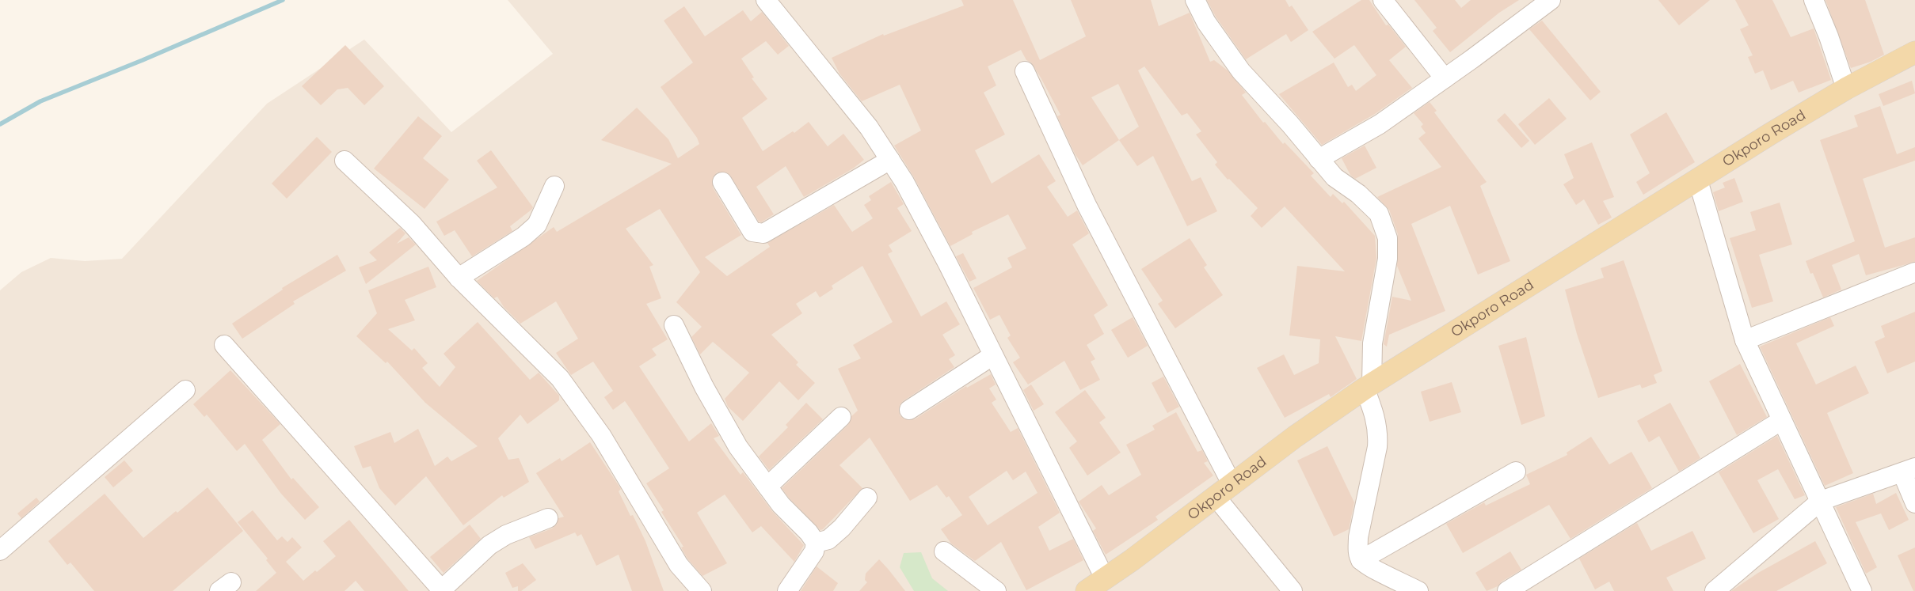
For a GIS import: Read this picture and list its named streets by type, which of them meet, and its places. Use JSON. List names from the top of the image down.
{
  "streets": {
    "main road": ["Okporo Road"]
  }
}
